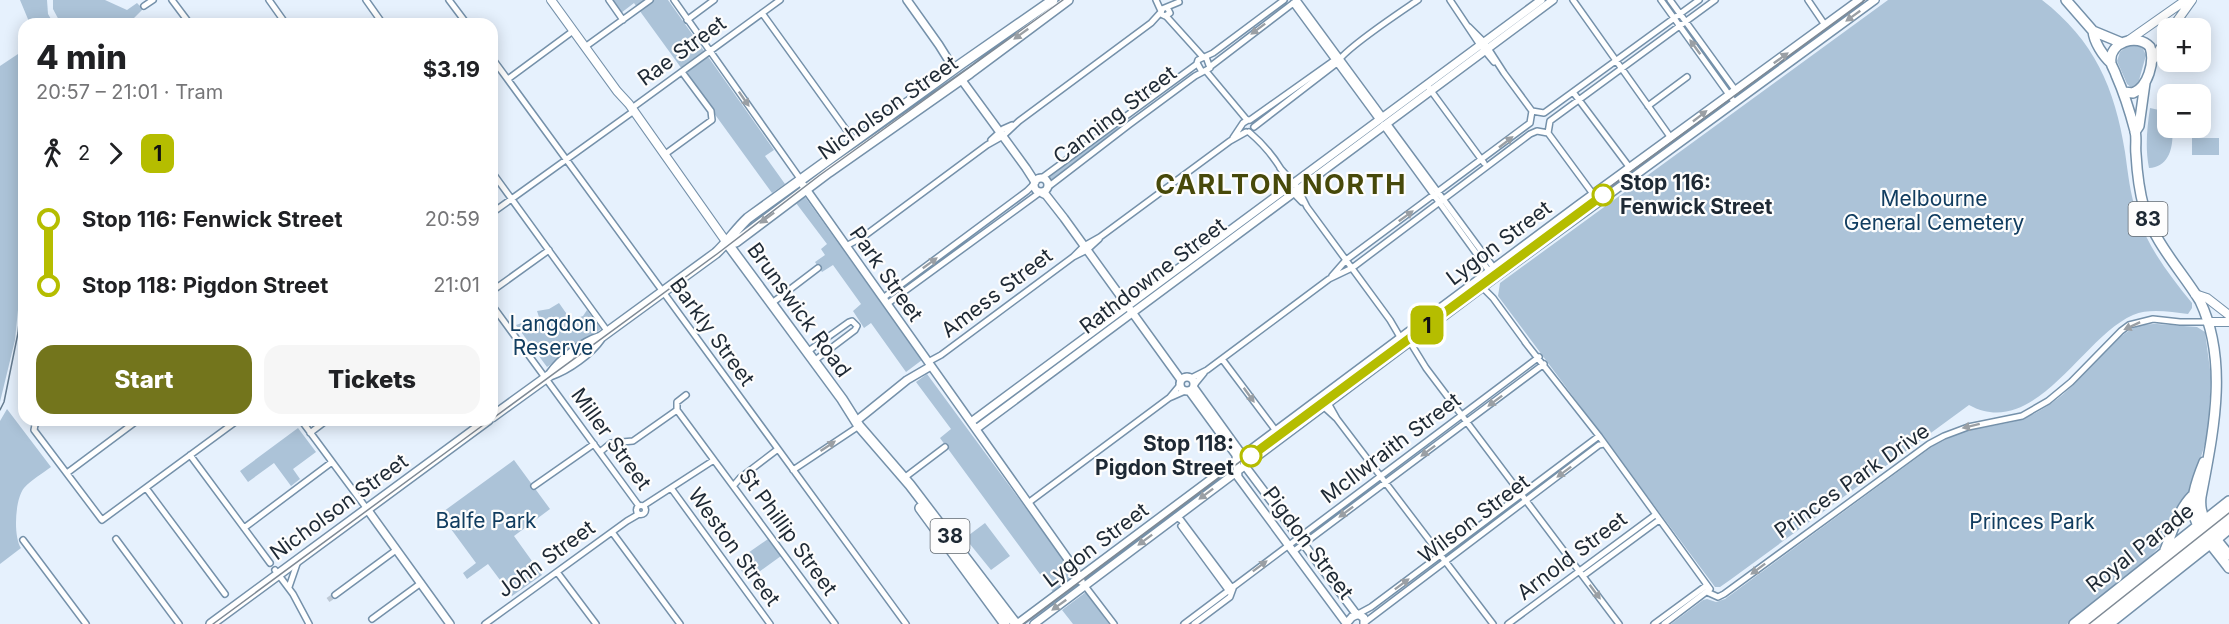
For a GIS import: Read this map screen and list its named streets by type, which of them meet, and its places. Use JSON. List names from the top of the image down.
{
  "streets": {
    "main road": [
      "Nicholson Street",
      "83",
      "Brunswick Road",
      "38",
      "Royal Parade"
    ],
    "street": [
      "Rae Street",
      "Canning Street",
      "Lygon Street",
      "Park Street",
      "Rathdowne Street",
      "Amess Street",
      "Barkly Street",
      "Miller Street",
      "McIlwraith Street",
      "Princes Park Drive",
      "Wilson Street",
      "St Phillip Street",
      "Pigdon Street",
      "Weston Street",
      "Arnold Street",
      "John Street"
    ]
  },
  "crossings": [
    ["Rae Street", "Park Street"],
    ["Rae Street", "Barkly Street"],
    ["Rae Street", "38"],
    ["Nicholson Street", "Park Street"],
    ["Nicholson Street", "Brunswick Road"],
    ["Nicholson Street", "Barkly Street"],
    ["Nicholson Street", "Miller Street"],
    ["Nicholson Street", "38"],
    ["Canning Street", "Park Street"],
    ["Canning Street", "Pigdon Street"],
    ["83", "Princes Park Drive"],
    ["83", "Royal Parade"],
    ["Lygon Street", "Park Street"],
    ["Lygon Street", "Brunswick Road"],
    ["Lygon Street", "Pigdon Street"],
    ["Park Street", "Rathdowne Street"],
    ["Park Street", "Amess Street"],
    ["Rathdowne Street", "Pigdon Street"],
    ["Amess Street", "Brunswick Road"],
    ["Amess Street", "Pigdon Street"],
    ["Brunswick Road", "38"],
    ["Miller Street", "John Street"],
    ["McIlwraith Street", "Pigdon Street"],
    ["Wilson Street", "Pigdon Street"],
    ["St Phillip Street", "John Street"],
    ["Weston Street", "John Street"]
  ],
  "one_way": ["Princes Park Drive"],
  "districts": ["CARLTON NORTH"],
  "parks": [
    "Melbourne General Cemetery",
    "Langdon Reserve",
    "Balfe Park",
    "Princes Park"
  ],
  "places": ["Stop 116: Fenwick Street", "Stop 118: Pigdon Street"],
  "lines": ["tram line 1"],
  "page": {
    "on_map": "1",
    "map_buttons": ["+", "−"],
    "heading": ["4 min", "20:57 – 21:01 · Tram", "$3.19"],
    "legs": ["2", "1"],
    "list": [
      {
        "name": "Stop 116: Fenwick Street",
        "value": "20:59"
      },
      {
        "name": "Stop 118: Pigdon Street",
        "value": "21:01"
      }
    ],
    "buttons": ["Start", "Tickets"]
  }
}
